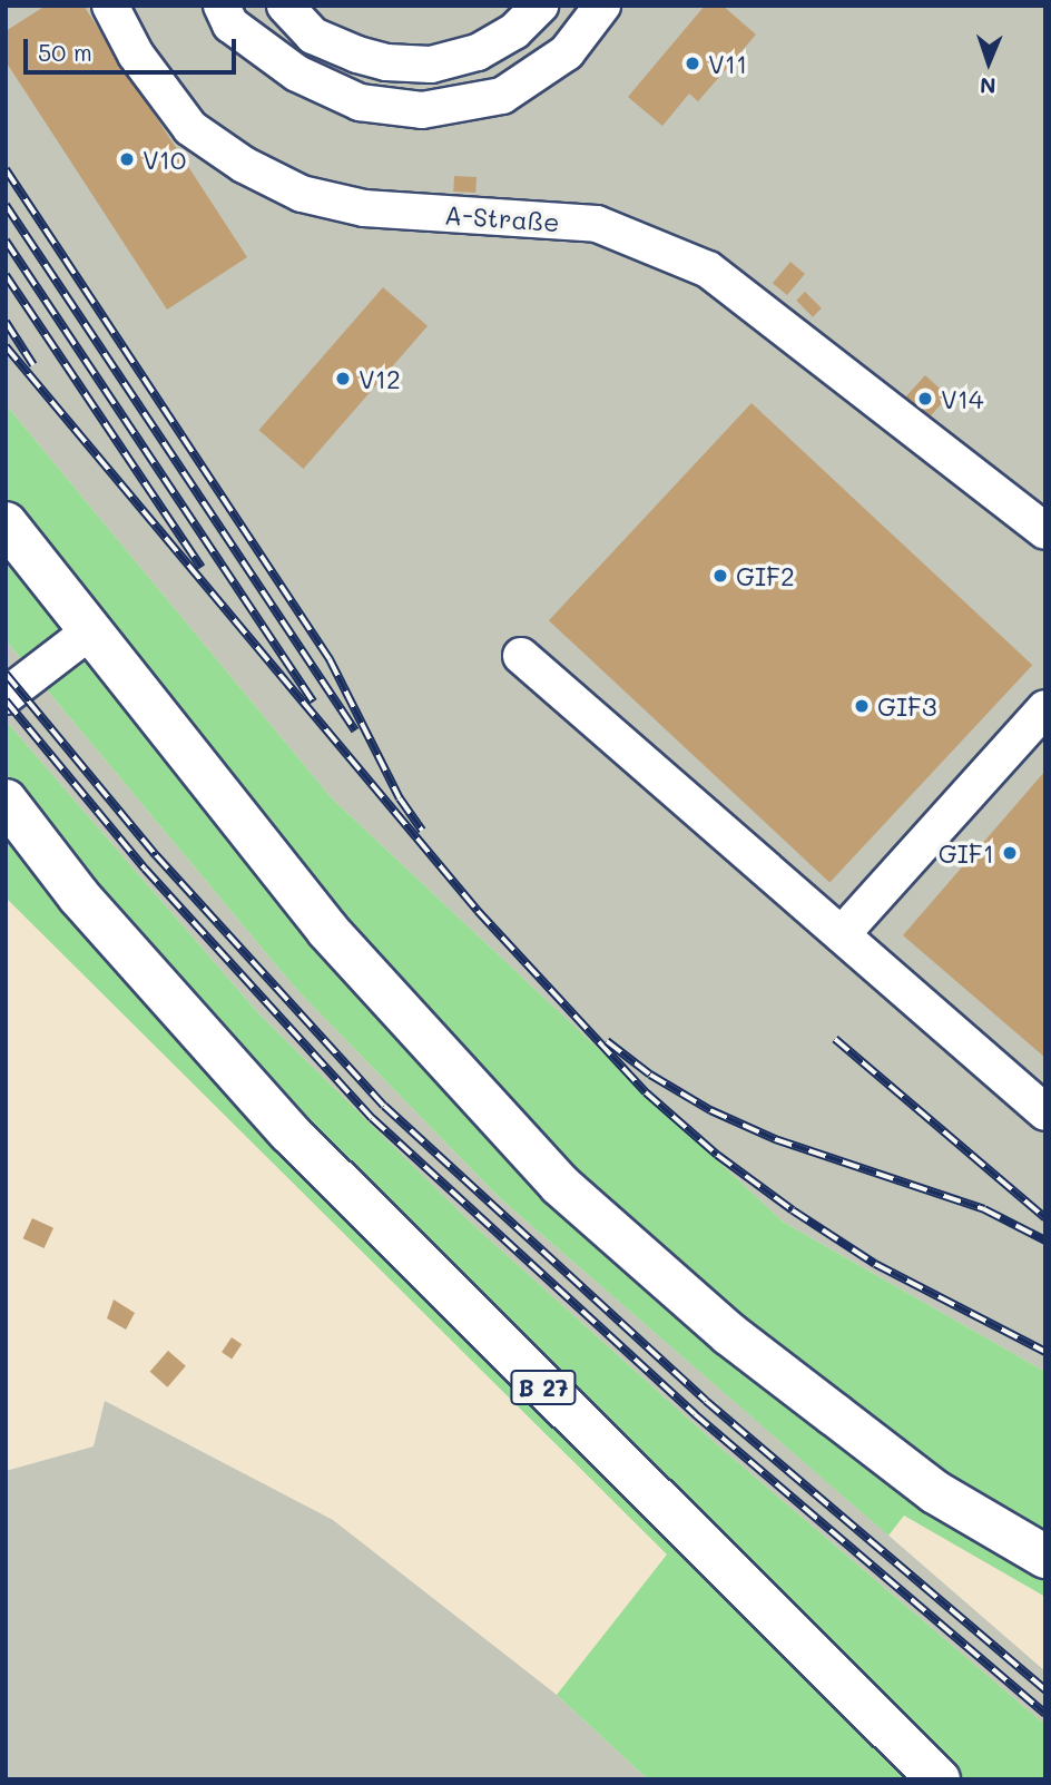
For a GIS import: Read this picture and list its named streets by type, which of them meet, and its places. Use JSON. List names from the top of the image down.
{
  "streets": {
    "main road": ["B 27"],
    "street": ["A-Straße"]
  },
  "places": [
    "V11",
    "V10",
    "V12",
    "V14",
    "GIF2",
    "GIF3",
    "GIF1"
  ],
  "scale_bar": "50 m",
  "north": "bottom"
}
